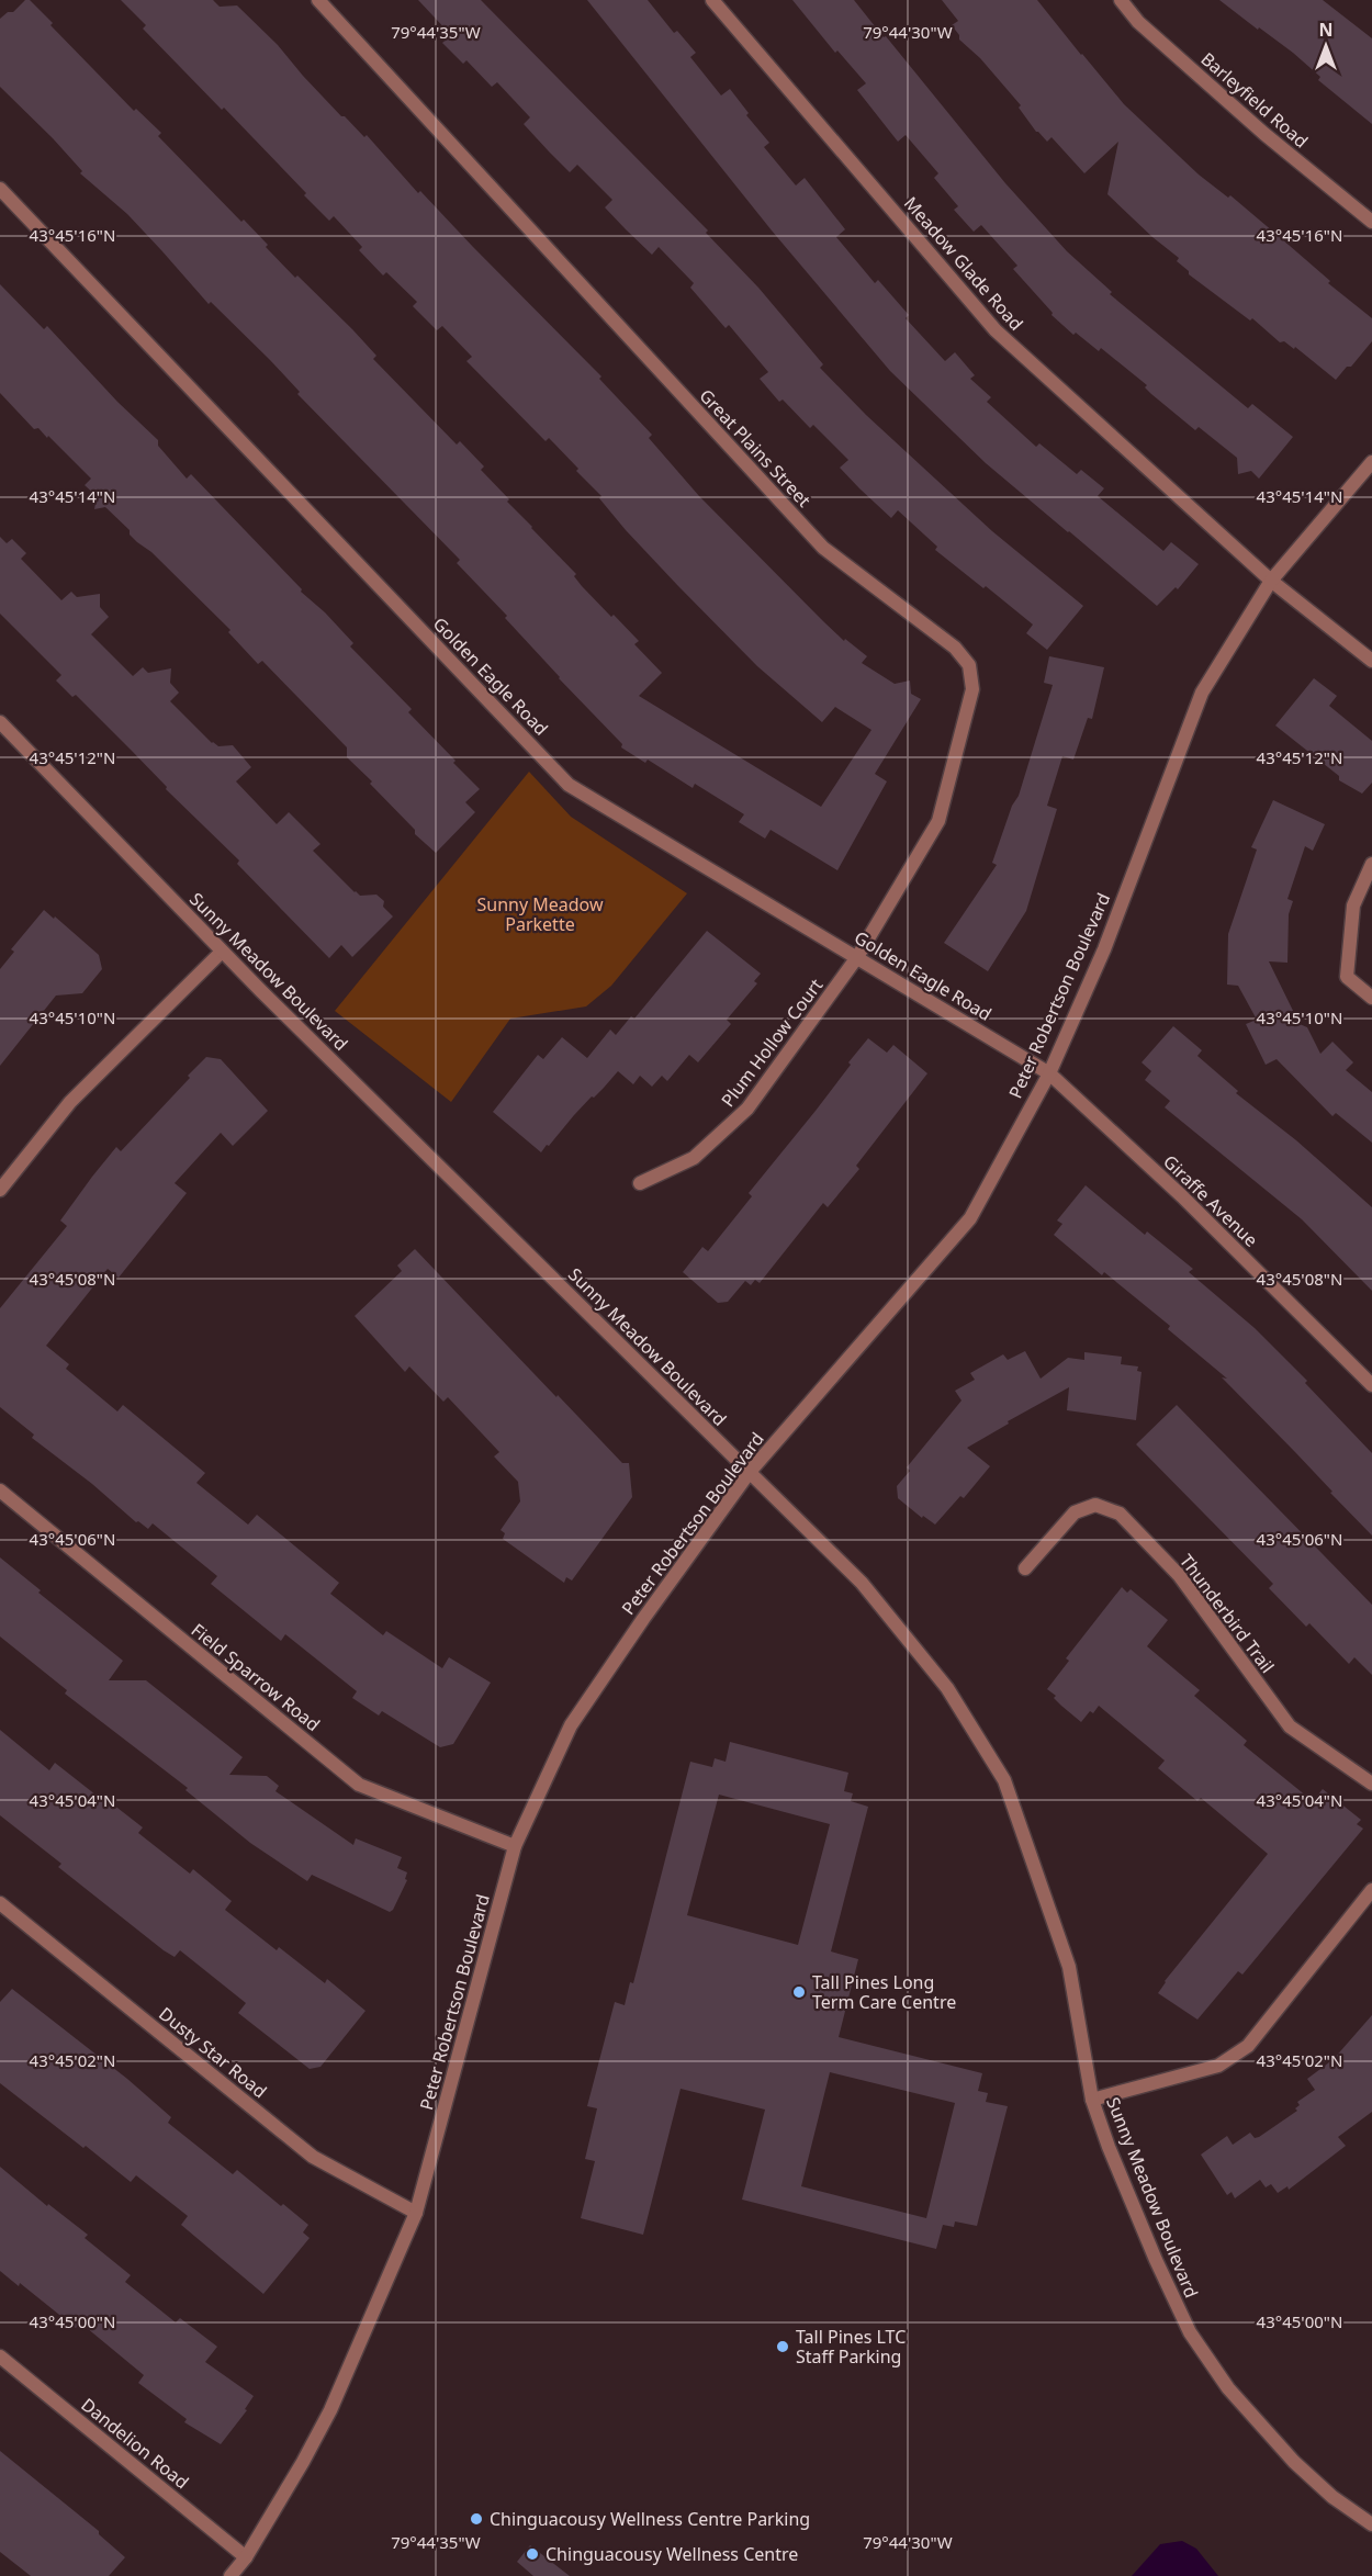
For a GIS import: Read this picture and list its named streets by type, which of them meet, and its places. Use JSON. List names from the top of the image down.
{
  "streets": {
    "street": [
      "Barleyfield Road",
      "Meadow Glade Road",
      "Great Plains Street",
      "Golden Eagle Road",
      "Sunny Meadow Boulevard",
      "Peter Robertson Boulevard",
      "Plum Hollow Court",
      "Giraffe Avenue",
      "Thunderbird Trail",
      "Field Sparrow Road",
      "Dusty Star Road",
      "Dandelion Road"
    ]
  },
  "crossings": [
    ["Meadow Glade Road", "Peter Robertson Boulevard"],
    ["Great Plains Street", "Golden Eagle Road"],
    ["Great Plains Street", "Plum Hollow Court"],
    ["Golden Eagle Road", "Peter Robertson Boulevard"],
    ["Golden Eagle Road", "Plum Hollow Court"],
    ["Golden Eagle Road", "Giraffe Avenue"],
    ["Sunny Meadow Boulevard", "Peter Robertson Boulevard"],
    ["Peter Robertson Boulevard", "Giraffe Avenue"],
    ["Peter Robertson Boulevard", "Field Sparrow Road"],
    ["Peter Robertson Boulevard", "Dusty Star Road"],
    ["Peter Robertson Boulevard", "Dandelion Road"]
  ],
  "parks": ["Sunny Meadow Parkette"],
  "places": [
    "Tall Pines Long Term Care Centre",
    "Tall Pines LTC Staff Parking",
    "Chinguacousy Wellness Centre Parking",
    "Chinguacousy Wellness Centre"
  ],
  "north": "top",
  "coordinates": [
    "79°44'35\"W",
    "79°44'30\"W",
    "43°45'16\"N",
    "43°45'14\"N",
    "43°45'12\"N",
    "43°45'10\"N",
    "43°45'08\"N",
    "43°45'06\"N",
    "43°45'04\"N",
    "43°45'02\"N",
    "43°45'00\"N"
  ]
}
